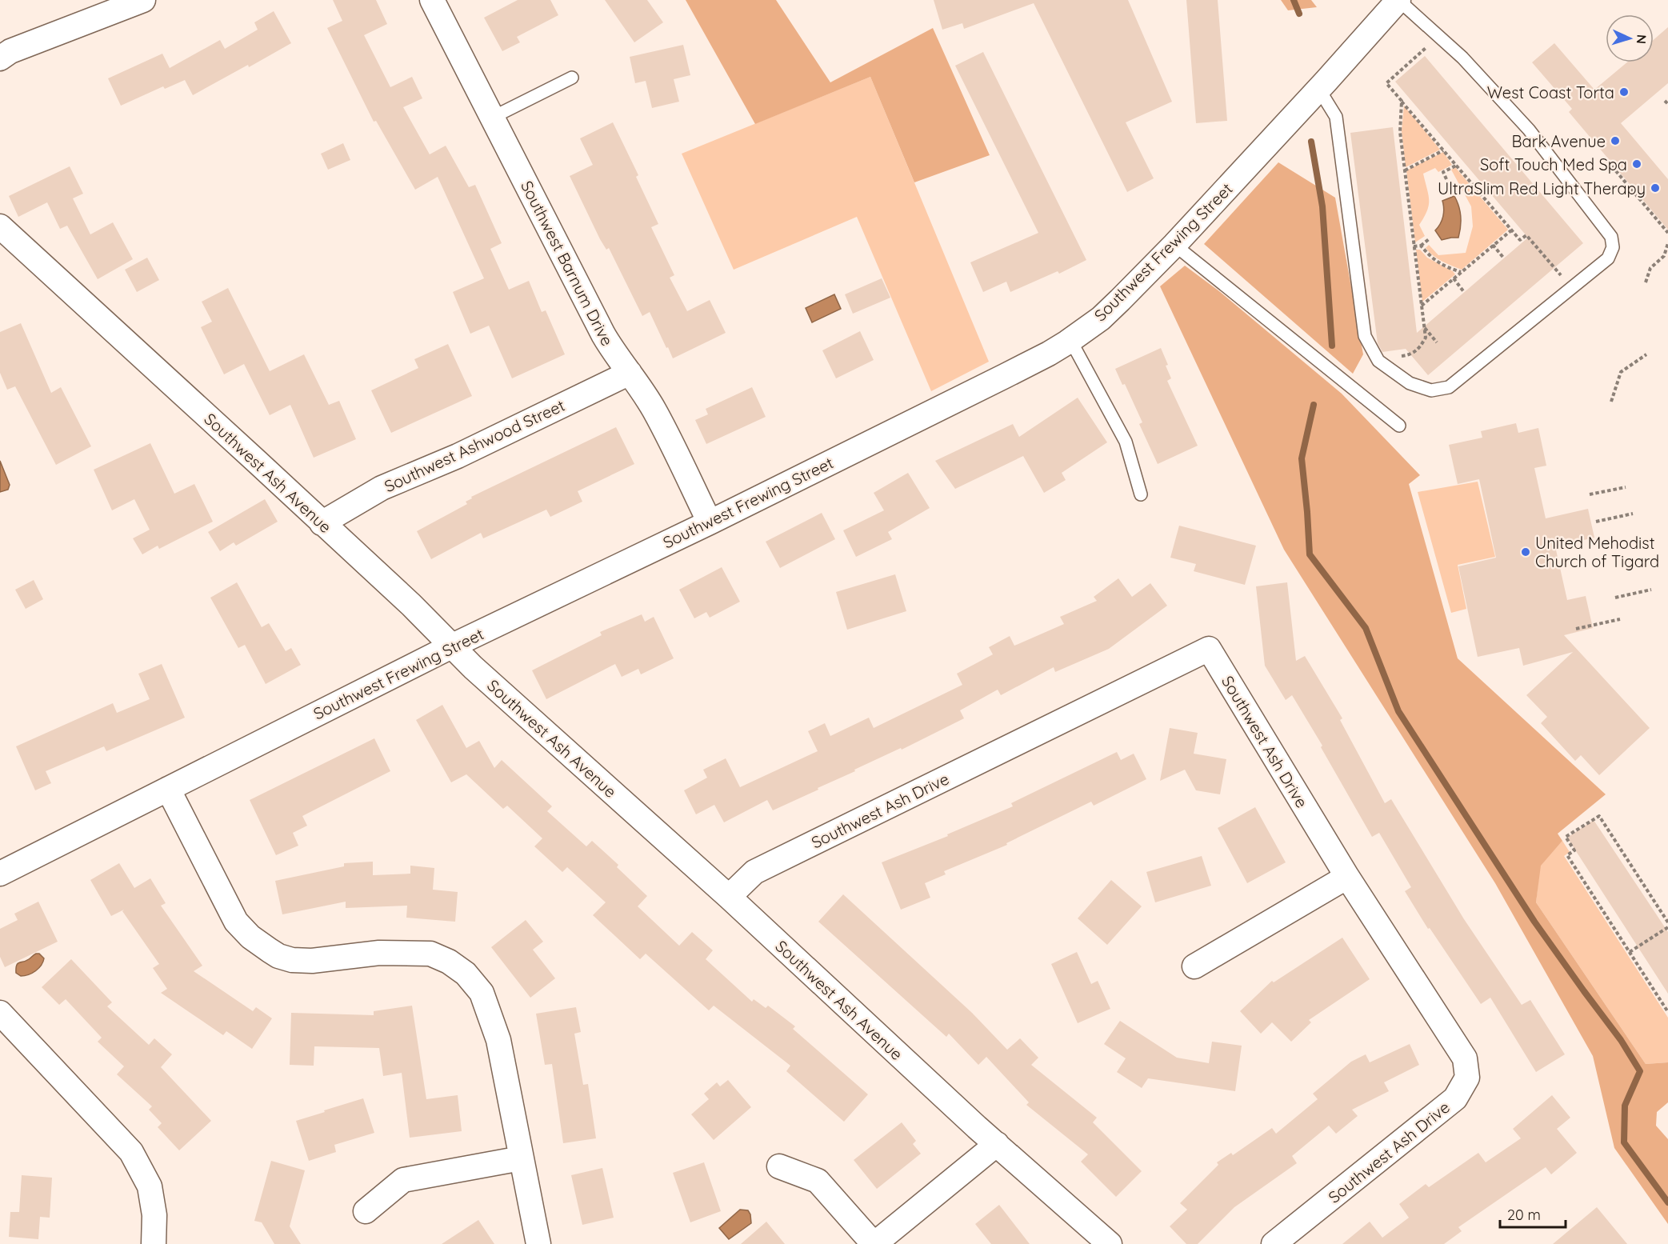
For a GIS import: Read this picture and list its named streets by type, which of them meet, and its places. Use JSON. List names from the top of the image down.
{
  "streets": {
    "street": [
      "Southwest Frewing Street",
      "Southwest Barnum Drive",
      "Southwest Ashwood Street",
      "Southwest Ash Avenue",
      "Southwest Ash Drive"
    ]
  },
  "crossings": [
    ["Southwest Frewing Street", "Southwest Barnum Drive"],
    ["Southwest Frewing Street", "Southwest Ash Avenue"],
    ["Southwest Barnum Drive", "Southwest Ashwood Street"],
    ["Southwest Ashwood Street", "Southwest Ash Avenue"],
    ["Southwest Ash Avenue", "Southwest Ash Drive"]
  ],
  "places": [
    "West Coast Torta",
    "Bark Avenue",
    "Soft Touch Med Spa",
    "UltraSlim Red Light Therapy",
    "United Mehodist Church of Tigard"
  ],
  "scale_bar": "20 m",
  "north": "right"
}
